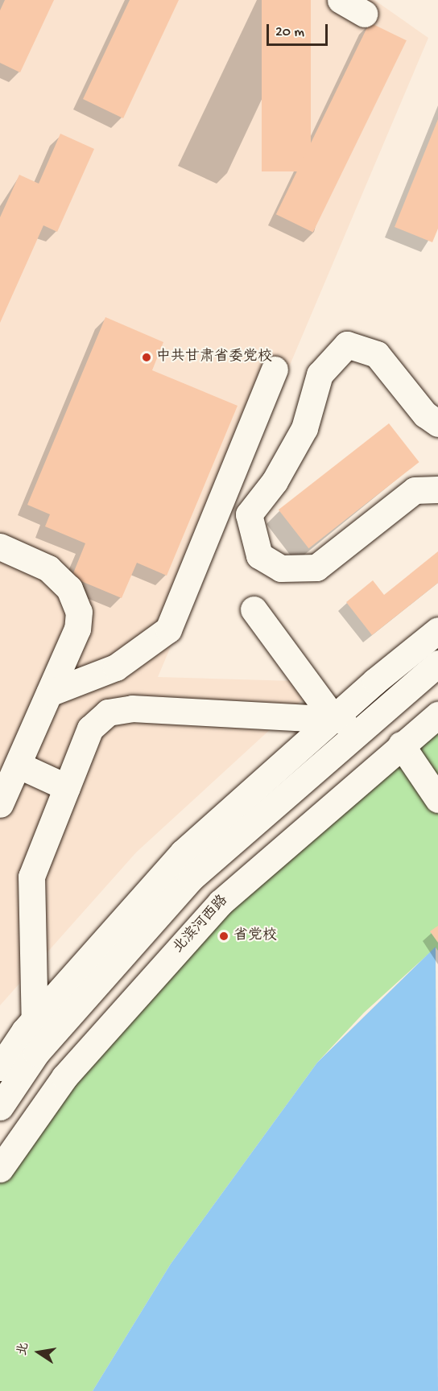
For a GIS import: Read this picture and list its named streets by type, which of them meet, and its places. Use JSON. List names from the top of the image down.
{
  "streets": {
    "main road": ["北滨河西路"]
  },
  "places": ["中共甘肃省委党校", "省党校"],
  "scale_bar": "20 m",
  "north": "left"
}
